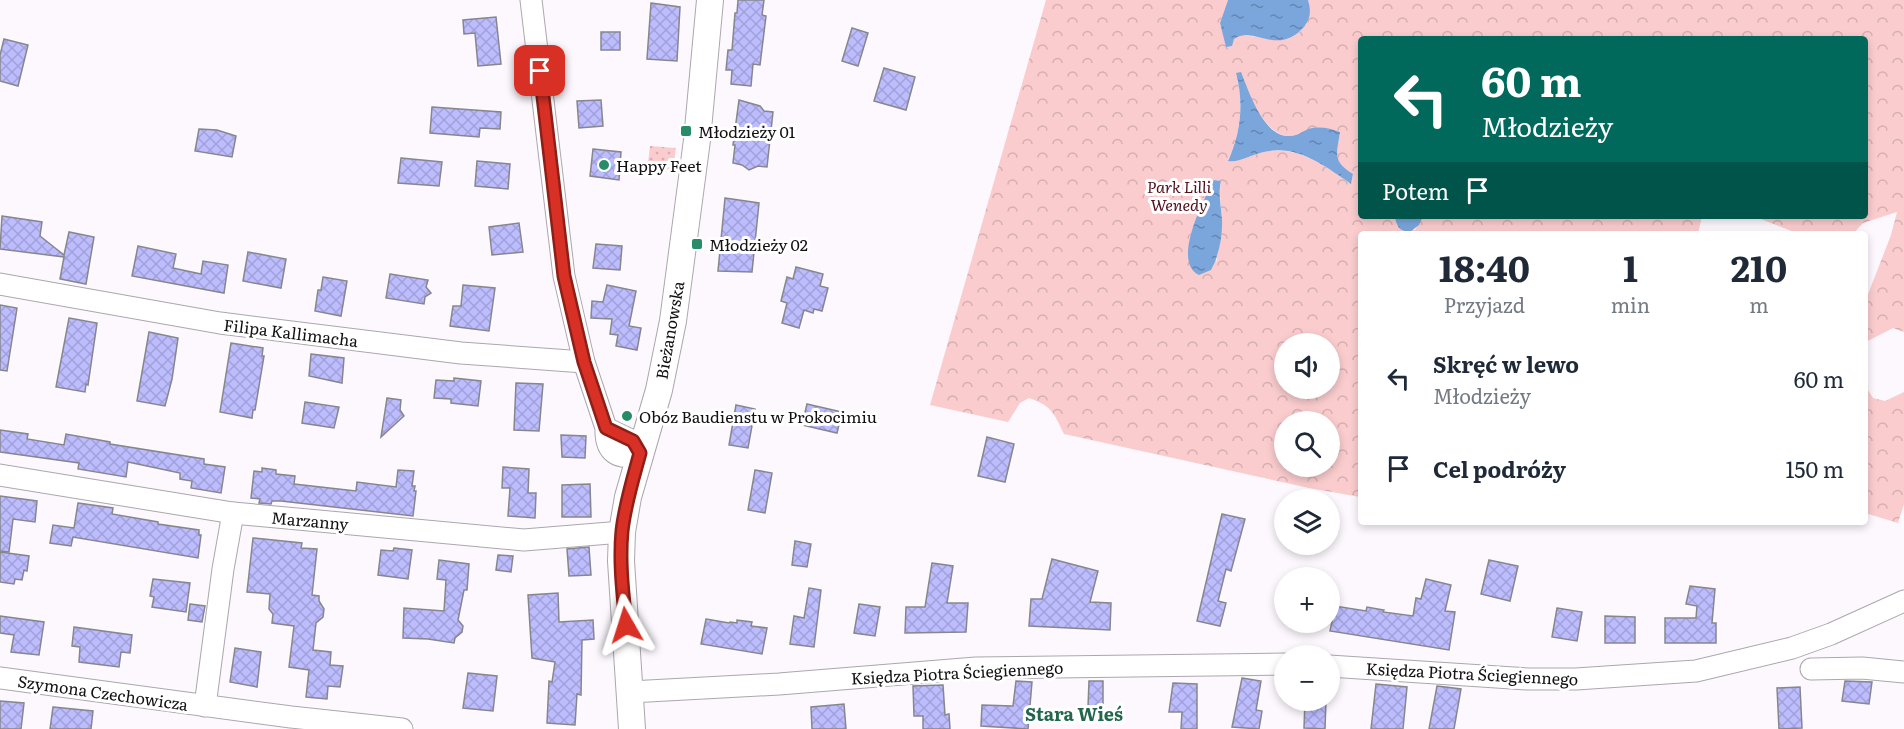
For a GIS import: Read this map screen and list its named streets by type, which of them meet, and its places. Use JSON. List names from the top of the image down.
{
  "streets": {
    "street": [
      "Bieżanowska",
      "Filipa Kallimacha",
      "Marzanny",
      "Księdza Piotra Ściegiennego",
      "Szymona Czechowicza"
    ]
  },
  "crossings": [
    ["Bieżanowska", "Marzanny"],
    ["Bieżanowska", "Księdza Piotra Ściegiennego"],
    ["Marzanny", "Szymona Czechowicza"]
  ],
  "districts": ["Stara Wieś"],
  "parks": ["Park Lilli Wenedy"],
  "places": {
    "transit": ["Młodzieży 01", "Młodzieży 02"],
    "other": ["Happy Feet", "Obóz Baudienstu w Prokocimiu"]
  },
  "page": {
    "turn": ["60 m", "Młodzieży"],
    "then": "Potem",
    "eta": [
      "18:40",
      "Przyjazd",
      "1",
      "min",
      "210",
      "m"
    ],
    "map_buttons": ["+", "−"],
    "list": [
      {
        "name": "Skręć w lewo",
        "note": "Młodzieży",
        "value": "60 m"
      },
      {
        "name": "Cel podróży",
        "value": "150 m"
      }
    ]
  }
}
